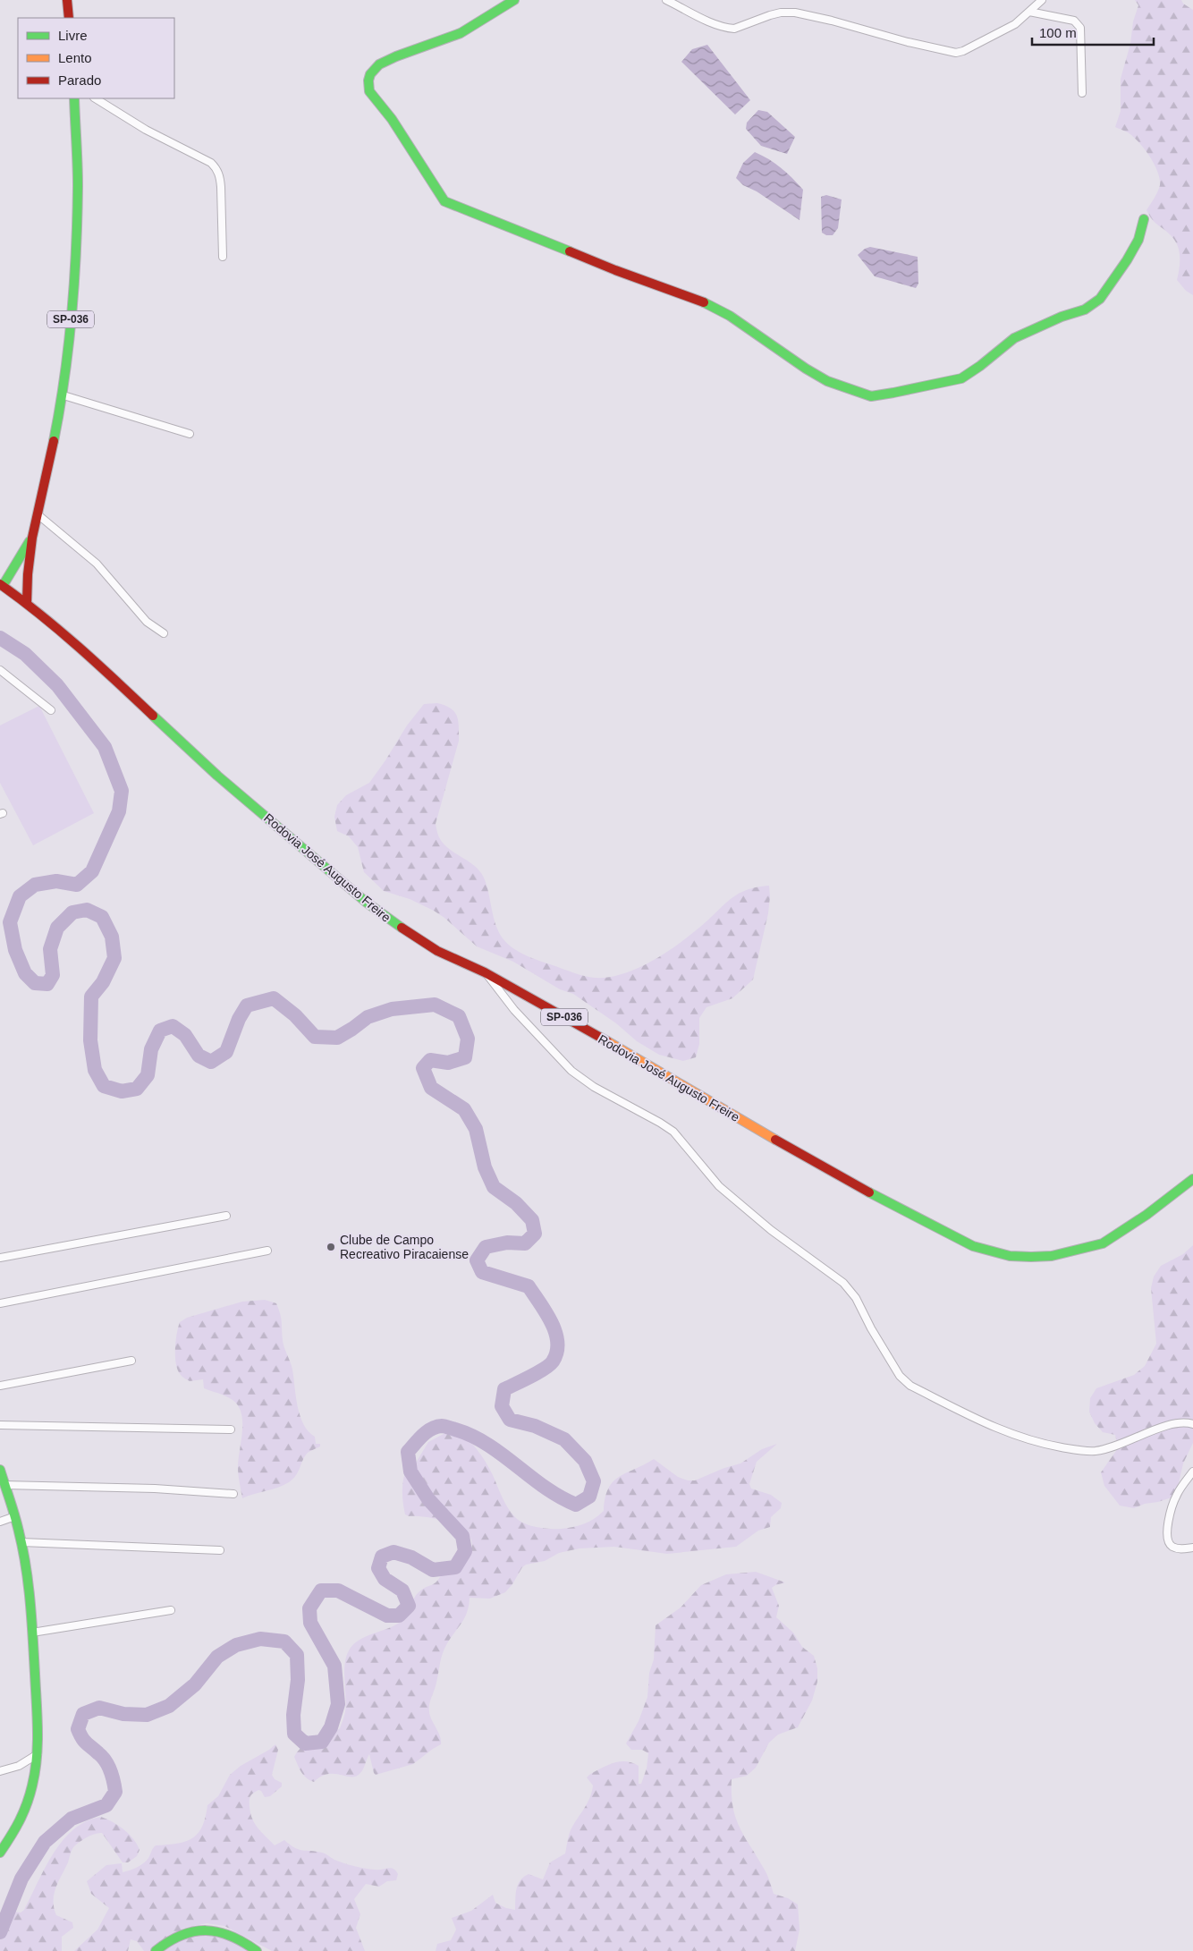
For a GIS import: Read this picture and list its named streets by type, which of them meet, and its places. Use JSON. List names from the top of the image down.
{
  "streets": {
    "main road": ["SP-036", "Rodovia José Augusto Freire"]
  },
  "crossings": [
    ["SP-036", "Rodovia José Augusto Freire"]
  ],
  "places": ["Clube de Campo Recreativo Piracaiense"],
  "legend": ["Livre", "Lento", "Parado"],
  "scale_bar": "100 m"
}
